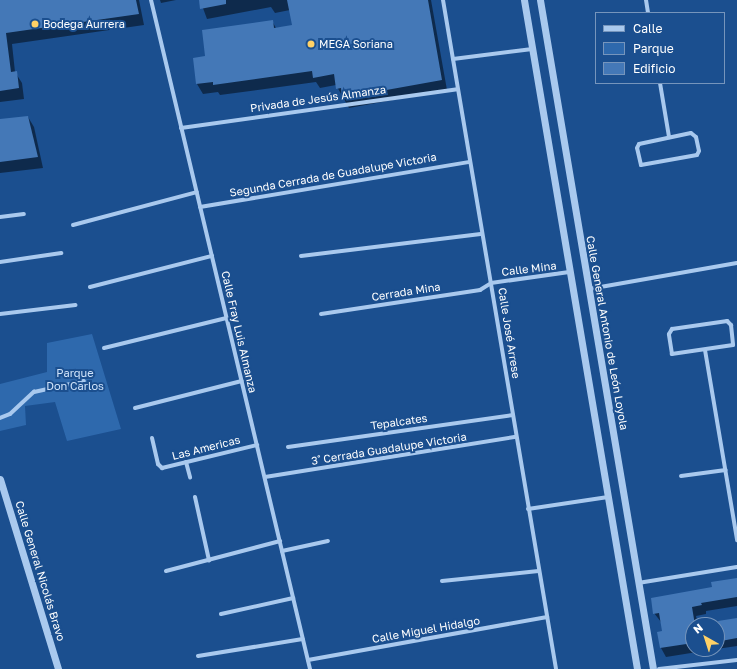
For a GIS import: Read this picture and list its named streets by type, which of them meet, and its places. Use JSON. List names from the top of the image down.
{
  "streets": {
    "street": [
      "Privada de Jesús Almanza",
      "Segunda Cerrada de Guadalupe Victoria",
      "Calle Mina",
      "Cerrada Mina",
      "Calle Fray Luis Almanza",
      "Calle José Arrese",
      "Calle General Antonio de León Loyola",
      "Tepalcates",
      "Las Americas",
      "3˚ Cerrada Guadalupe Victoria",
      "Calle General Nicolás Bravo",
      "Calle Miguel Hidalgo"
    ]
  },
  "crossings": [
    ["Privada de Jesús Almanza", "Calle Fray Luis Almanza"],
    ["Privada de Jesús Almanza", "Calle José Arrese"],
    ["Segunda Cerrada de Guadalupe Victoria", "Calle Fray Luis Almanza"],
    ["Segunda Cerrada de Guadalupe Victoria", "Calle José Arrese"],
    ["Calle Mina", "Cerrada Mina"],
    ["Calle Mina", "Calle José Arrese"],
    ["Cerrada Mina", "Calle José Arrese"],
    ["Calle Fray Luis Almanza", "Las Americas"],
    ["Calle Fray Luis Almanza", "3˚ Cerrada Guadalupe Victoria"],
    ["Calle Fray Luis Almanza", "Calle Miguel Hidalgo"],
    ["Calle José Arrese", "Tepalcates"],
    ["Calle José Arrese", "3˚ Cerrada Guadalupe Victoria"],
    ["Calle José Arrese", "Calle Miguel Hidalgo"]
  ],
  "parks": ["Parque Don Carlos"],
  "places": ["Bodega Aurrera", "MEGA Soriana"],
  "legend": ["Calle", "Parque", "Edificio"],
  "north": "top left"
}
